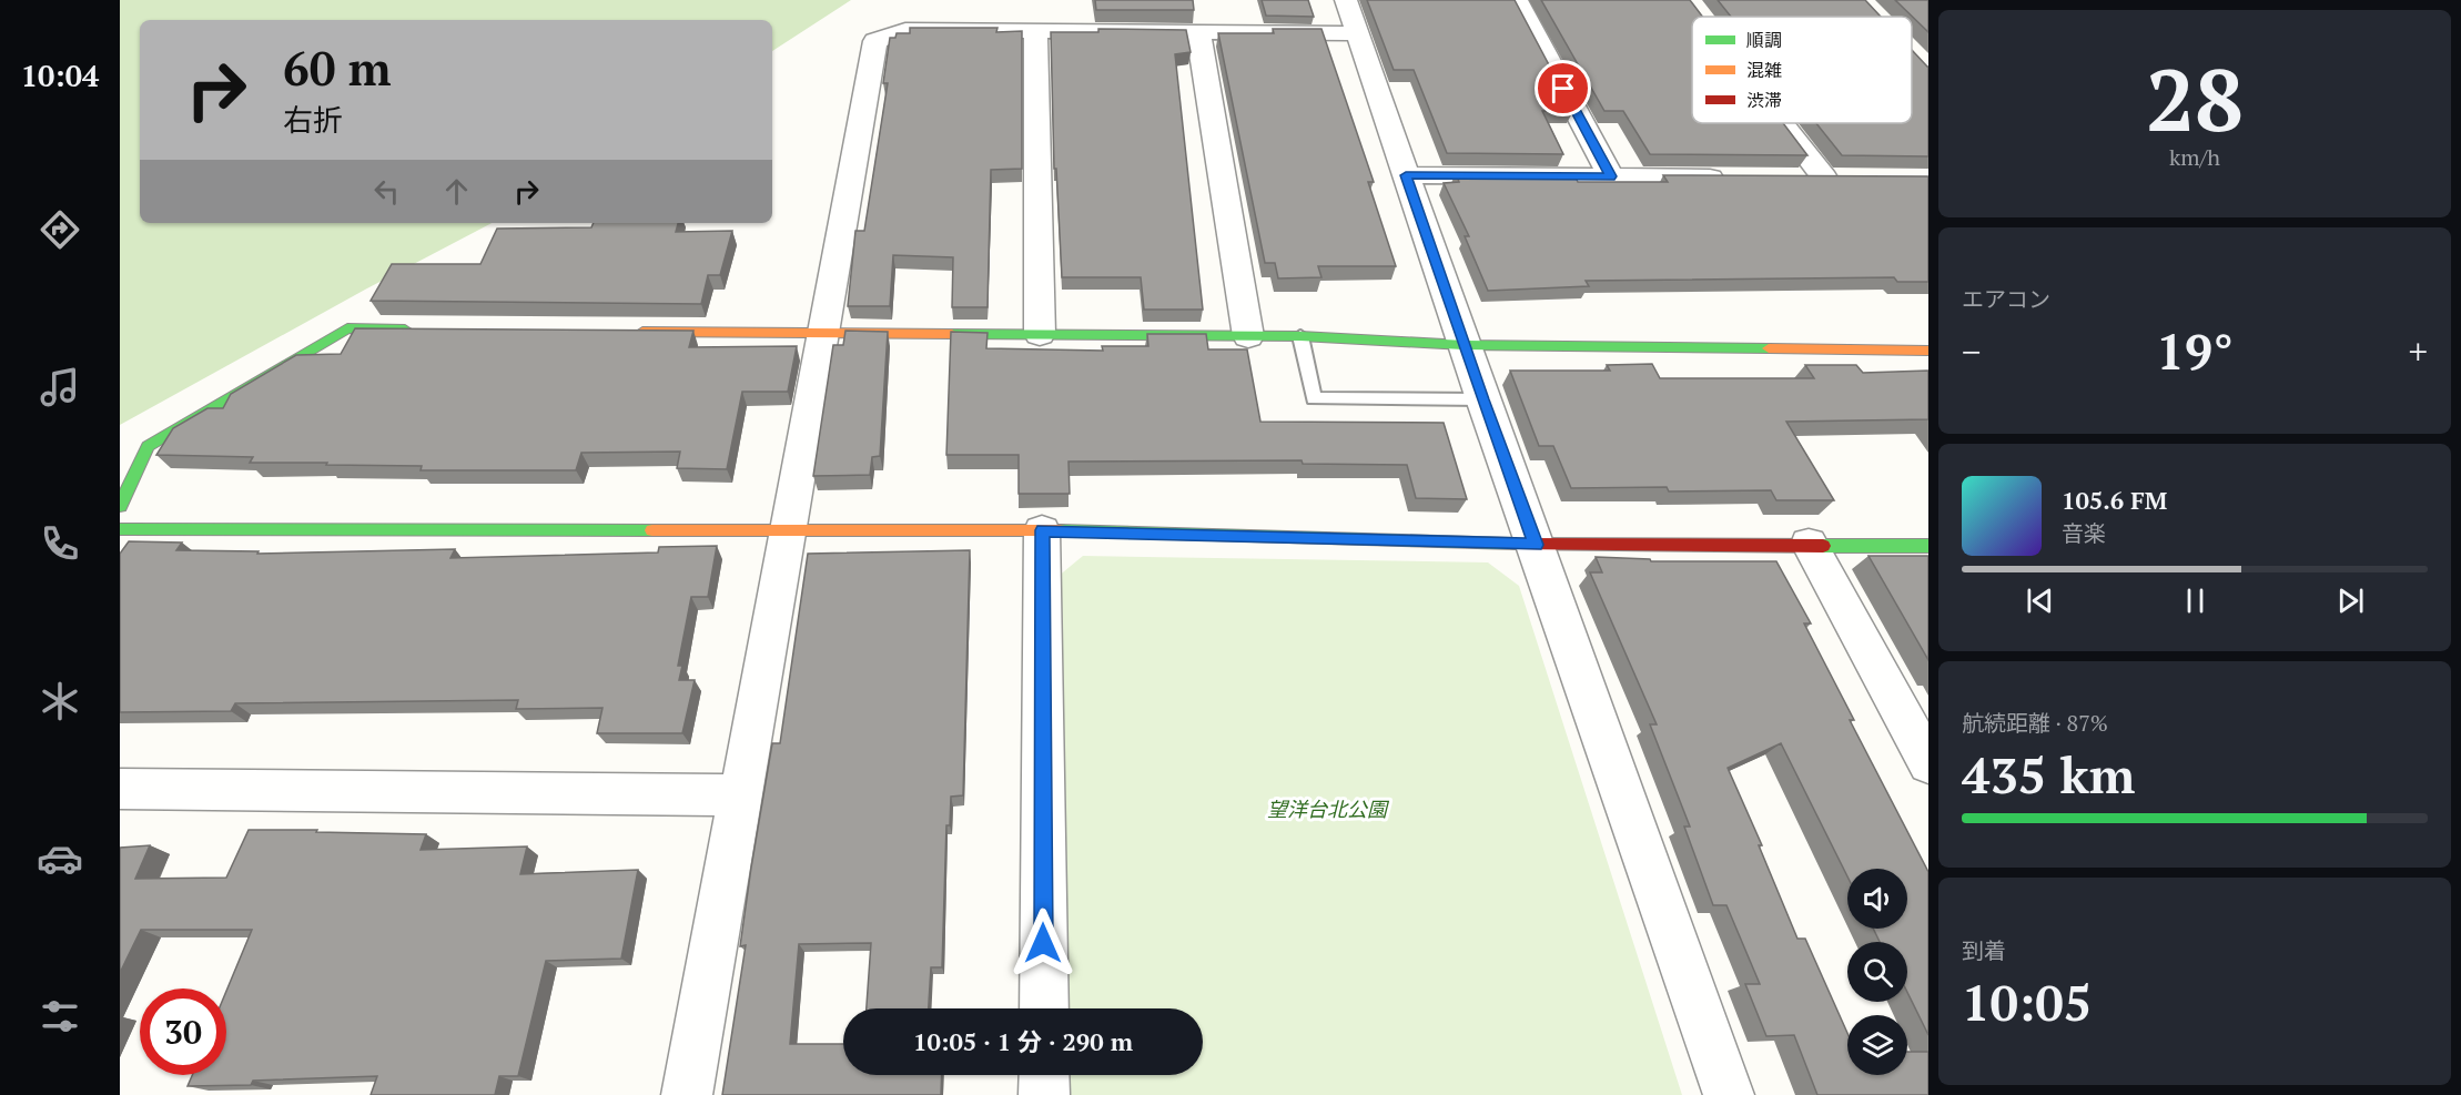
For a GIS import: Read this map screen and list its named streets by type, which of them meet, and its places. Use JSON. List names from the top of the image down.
{
  "parks": ["望洋台北公園"],
  "legend": ["順調", "混雑", "渋滞"],
  "page": {
    "tabs": "10:04",
    "tile": [
      ["28", "km/h"],
      "エアコン",
      ["航続距離 · 87%", "435 km"],
      ["到着", "10:05"]
    ],
    "turn": ["60 m", "右折"],
    "heat": ["−", "19°", "+"],
    "song": ["105.6 FM", "音楽"],
    "limit": "30",
    "trip": "10:05 · 1 分 · 290 m"
  }
}
